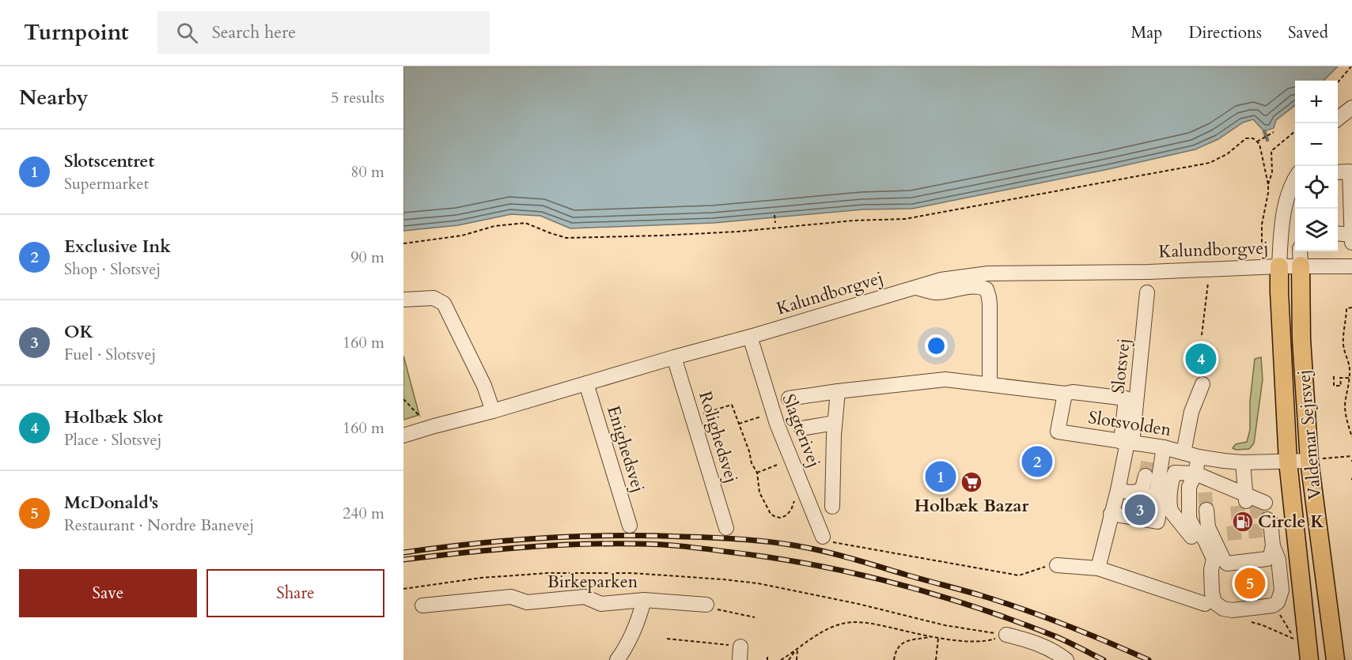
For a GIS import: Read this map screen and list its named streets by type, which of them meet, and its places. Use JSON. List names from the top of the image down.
{
  "streets": {
    "main road": ["Valdemar Sejrsvej"],
    "street": [
      "Kalundborgvej",
      "Slotsvej",
      "Slotsvolden",
      "Slagterivej",
      "Rolighedsvej",
      "Enighedsvej",
      "Birkeparken"
    ]
  },
  "crossings": [
    ["Kalundborgvej", "Slagterivej"],
    ["Kalundborgvej", "Valdemar Sejrsvej"],
    ["Kalundborgvej", "Rolighedsvej"],
    ["Kalundborgvej", "Enighedsvej"],
    ["Slotsvej", "Slotsvolden"],
    ["Slotsvolden", "Valdemar Sejrsvej"]
  ],
  "places": {
    "supermarket": ["Holbæk Bazar"],
    "fuel station": ["Circle K"]
  },
  "page": {
    "header": "Turnpoint",
    "search": "Search here",
    "nav": ["Map", "Directions", "Saved"],
    "heading": ["Nearby", "5 results"],
    "map_buttons": ["+", "−"],
    "list": [
      {
        "mark": "1",
        "name": "Slotscentret",
        "note": "Supermarket",
        "value": "80 m"
      },
      {
        "mark": "2",
        "name": "Exclusive Ink",
        "note": "Shop · Slotsvej",
        "value": "90 m"
      },
      {
        "mark": "3",
        "name": "OK",
        "note": "Fuel · Slotsvej",
        "value": "160 m"
      },
      {
        "mark": "4",
        "name": "Holbæk Slot",
        "note": "Place · Slotsvej",
        "value": "160 m"
      },
      {
        "mark": "5",
        "name": "McDonald's",
        "note": "Restaurant · Nordre Banevej",
        "value": "240 m"
      }
    ],
    "pins": [
      "4",
      "2",
      "1",
      "3",
      "5"
    ],
    "buttons": ["Save", "Share"]
  }
}
